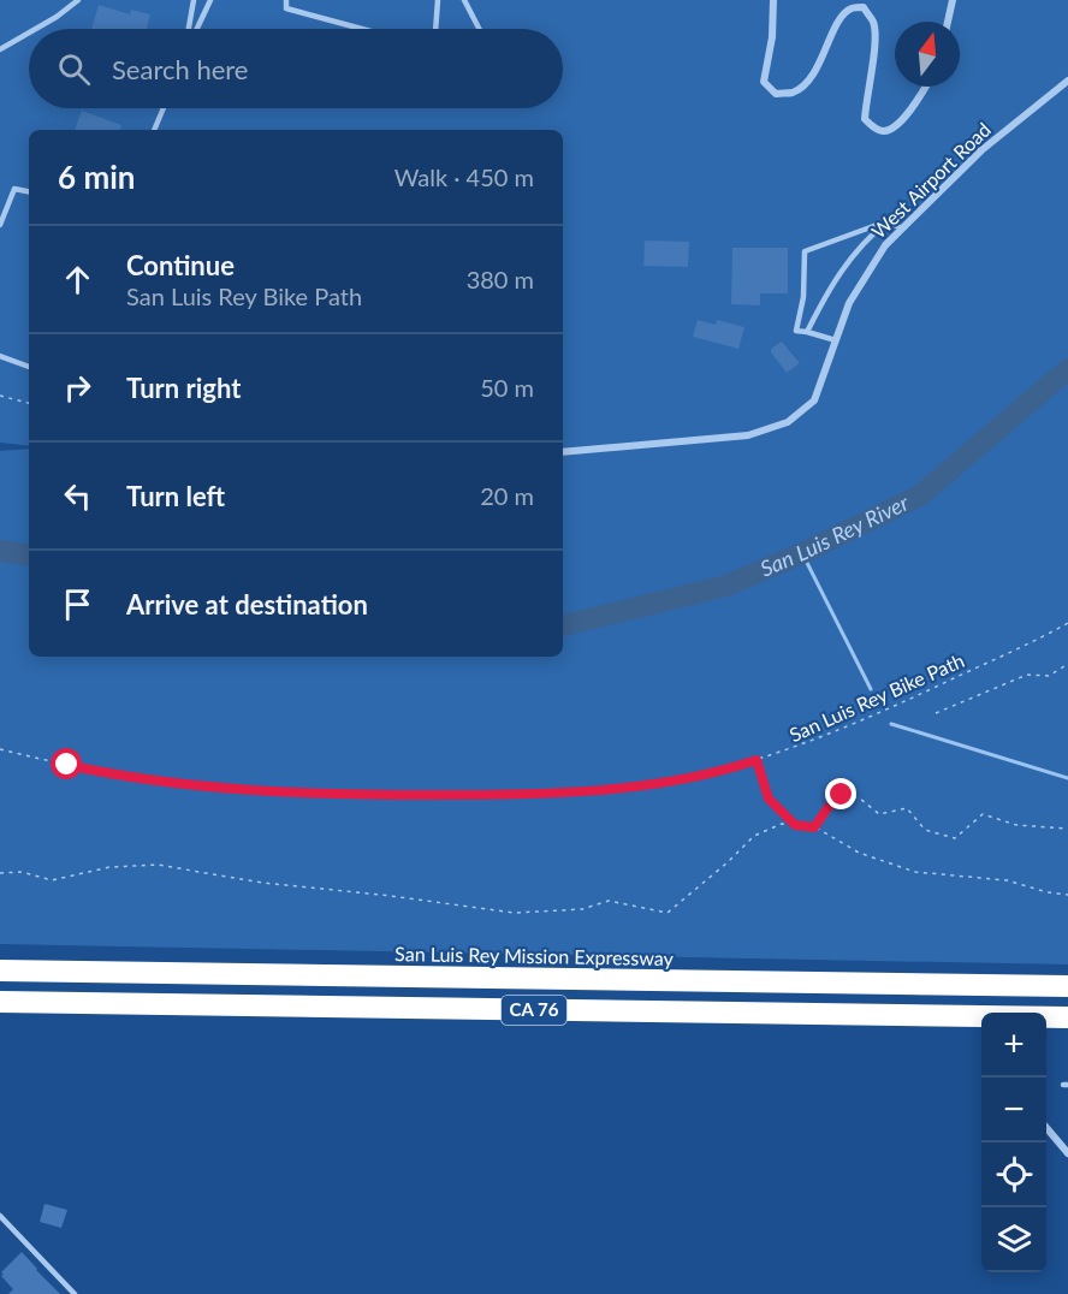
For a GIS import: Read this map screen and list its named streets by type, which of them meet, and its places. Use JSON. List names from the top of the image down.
{
  "streets": {
    "highway": ["San Luis Rey Mission Expressway", "CA 76"],
    "street": ["West Airport Road"],
    "path": ["San Luis Rey Bike Path"]
  },
  "water": ["San Luis Rey River"],
  "north": "top",
  "page": {
    "search": "Search here",
    "heading": ["6 min", "Walk · 450 m"],
    "list": [
      ["Continue", "San Luis Rey Bike Path", "380 m"],
      ["Turn right", "50 m"],
      ["Turn left", "20 m"],
      "Arrive at destination"
    ],
    "map_buttons": ["+", "−"]
  }
}
